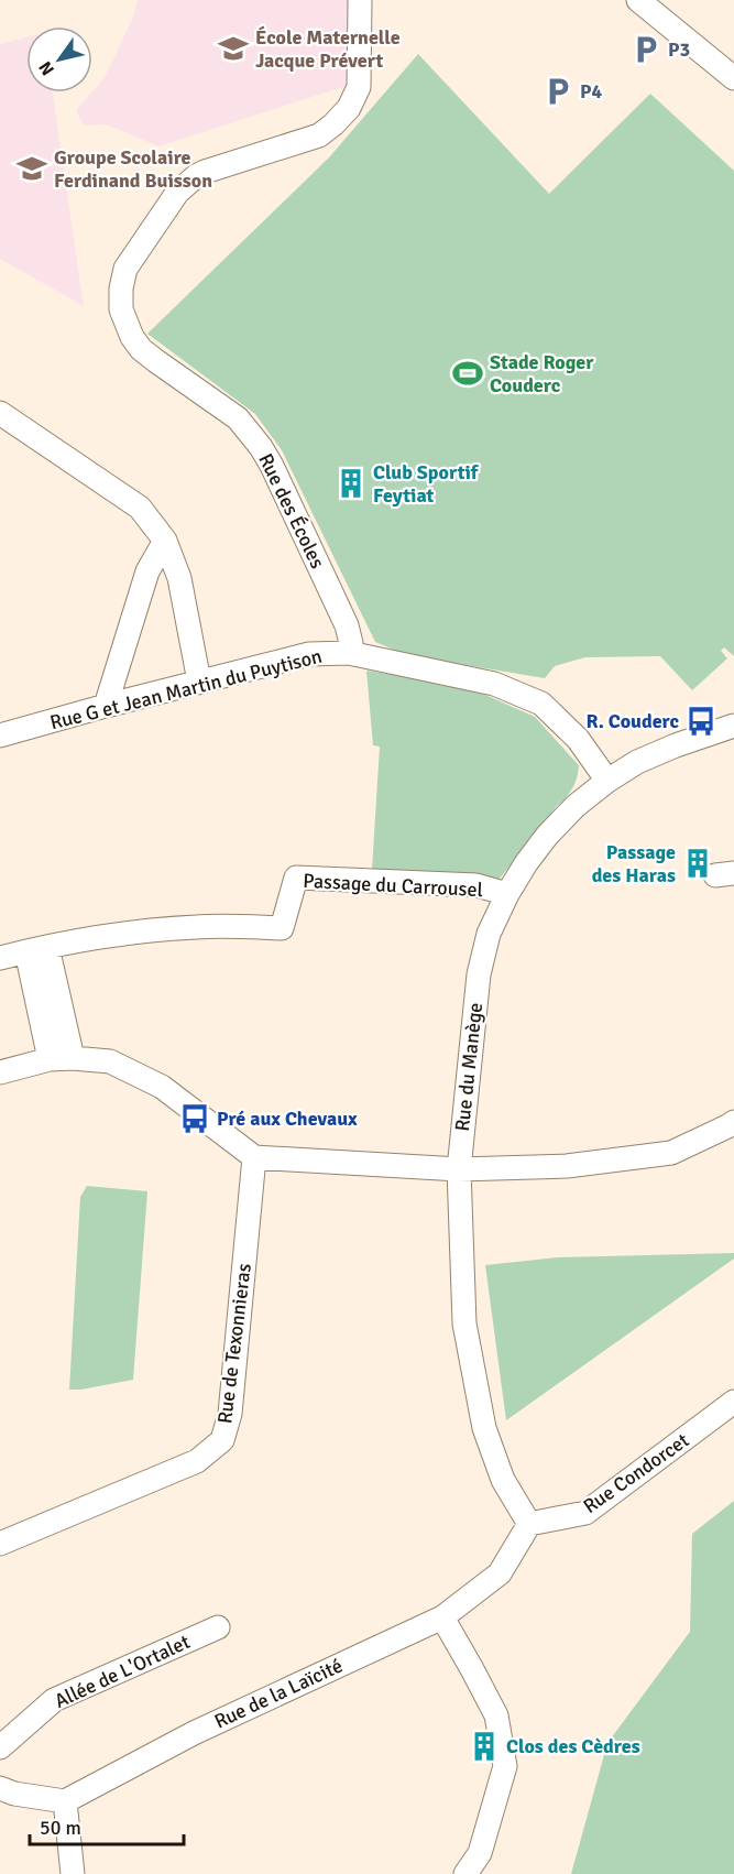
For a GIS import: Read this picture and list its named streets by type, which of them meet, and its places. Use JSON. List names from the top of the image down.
{
  "streets": {
    "street": [
      "Rue des Écoles",
      "Rue G et Jean Martin du Puytison",
      "Passage du Carrousel",
      "Rue du Manège",
      "Rue de Texonnieras",
      "Rue Condorcet",
      "Allée de L'Ortalet",
      "Rue de la Laïcité"
    ]
  },
  "crossings": [
    ["Rue des Écoles", "Rue G et Jean Martin du Puytison"],
    ["Rue G et Jean Martin du Puytison", "Rue du Manège"],
    ["Passage du Carrousel", "Rue du Manège"],
    ["Rue du Manège", "Rue Condorcet"],
    ["Rue du Manège", "Rue de la Laïcité"],
    ["Rue Condorcet", "Rue de la Laïcité"]
  ],
  "places": {
    "school or university": ["École Maternelle Jacque Prévert", "Groupe Scolaire Ferdinand Buisson"],
    "parking": ["P3", "P4"],
    "sports": ["Stade Roger Couderc"],
    "building": ["Club Sportif Feytiat", "Passage des Haras", "Clos des Cèdres"],
    "bus stop": ["R. Couderc", "Pré aux Chevaux"]
  },
  "scale_bar": "50 m",
  "north": "bottom left"
}
